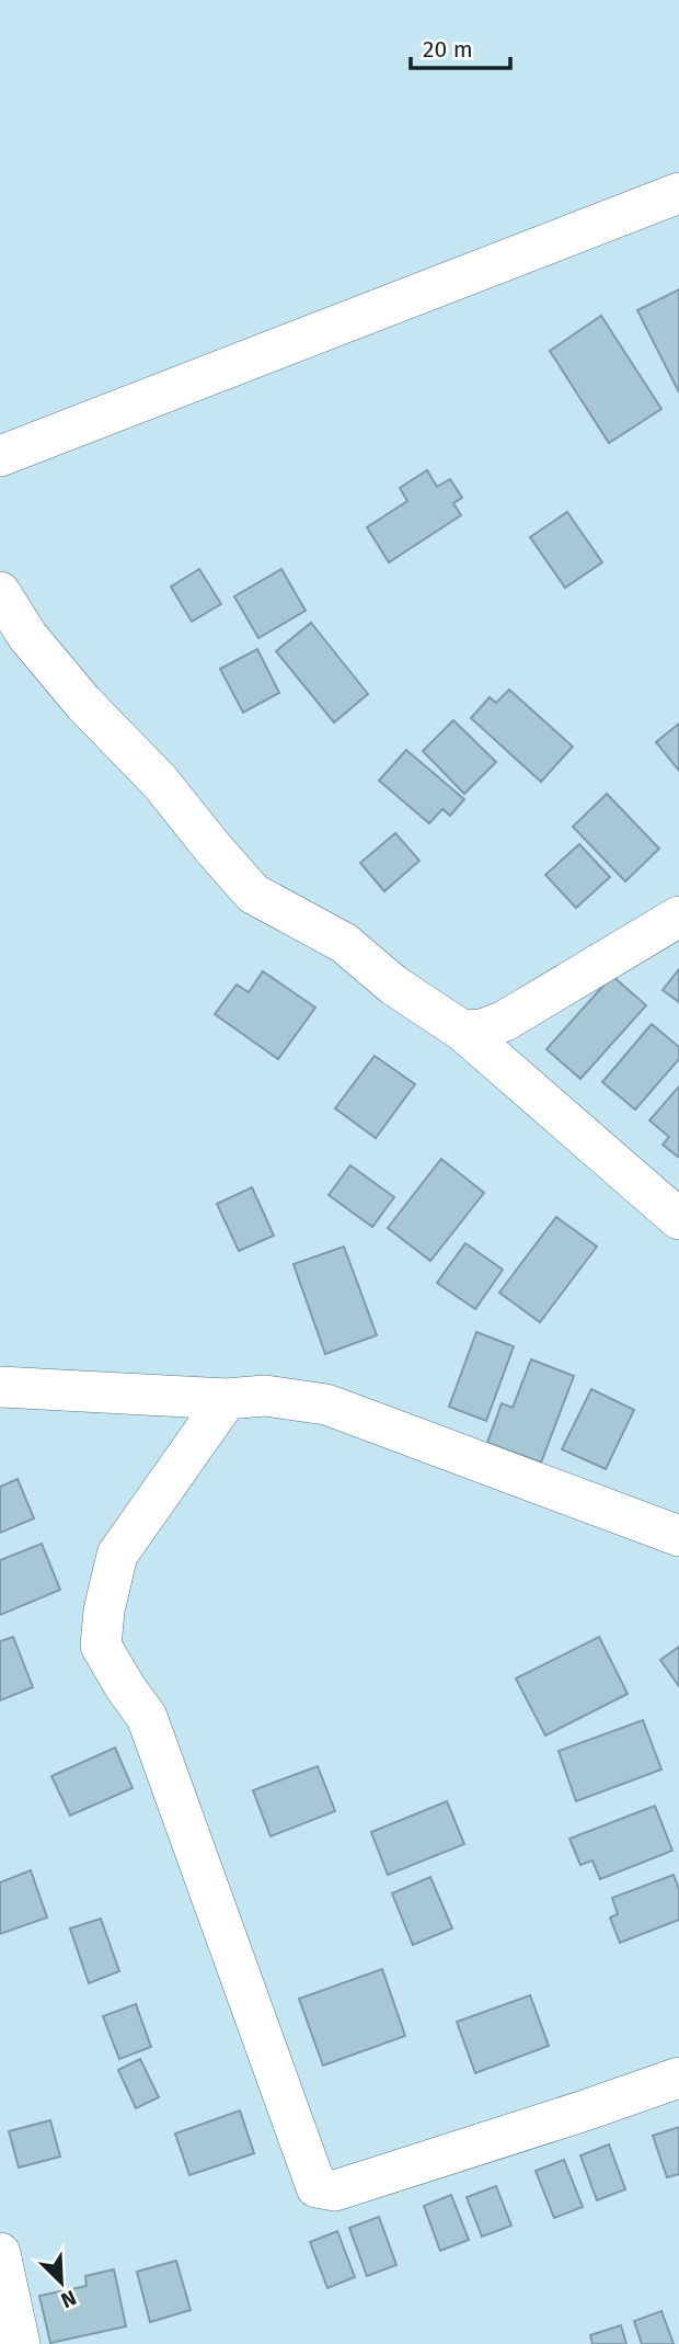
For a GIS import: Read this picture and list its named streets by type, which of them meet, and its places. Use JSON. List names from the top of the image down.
{
  "scale_bar": "20 m",
  "north": "bottom right"
}
